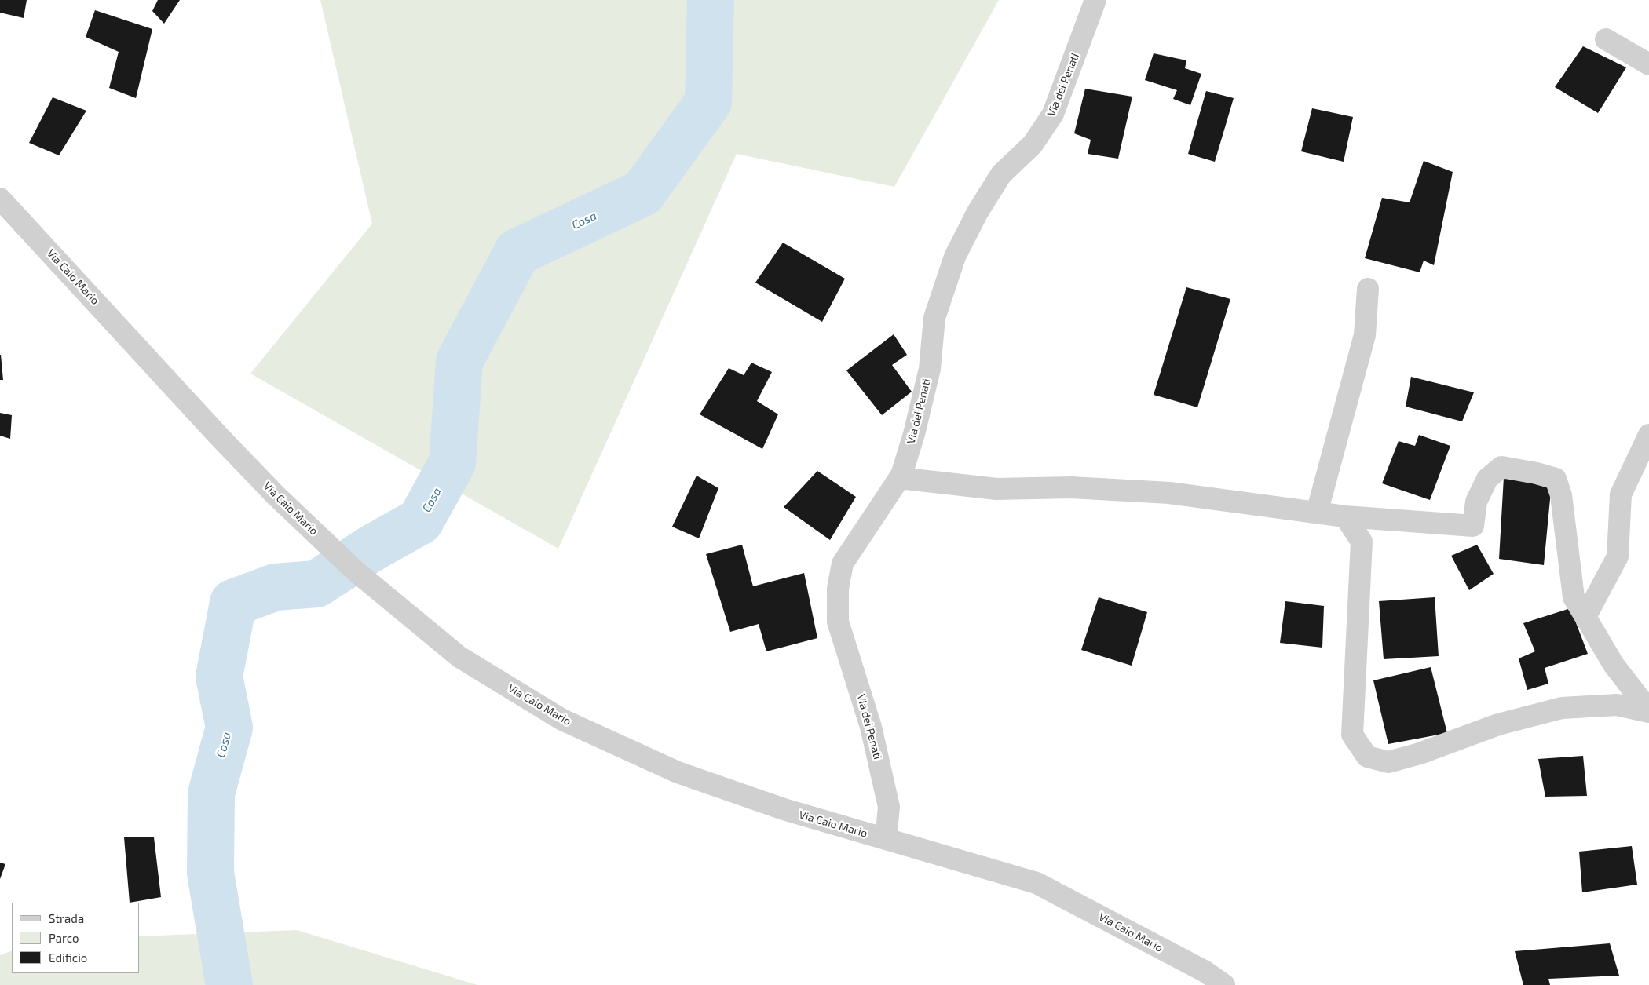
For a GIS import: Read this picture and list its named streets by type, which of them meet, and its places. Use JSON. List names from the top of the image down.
{
  "streets": {
    "street": ["Via dei Penati", "Via Caio Mario"]
  },
  "crossings": [
    ["Via dei Penati", "Via Caio Mario"]
  ],
  "water": ["Cosa"],
  "legend": ["Strada", "Parco", "Edificio"]
}
